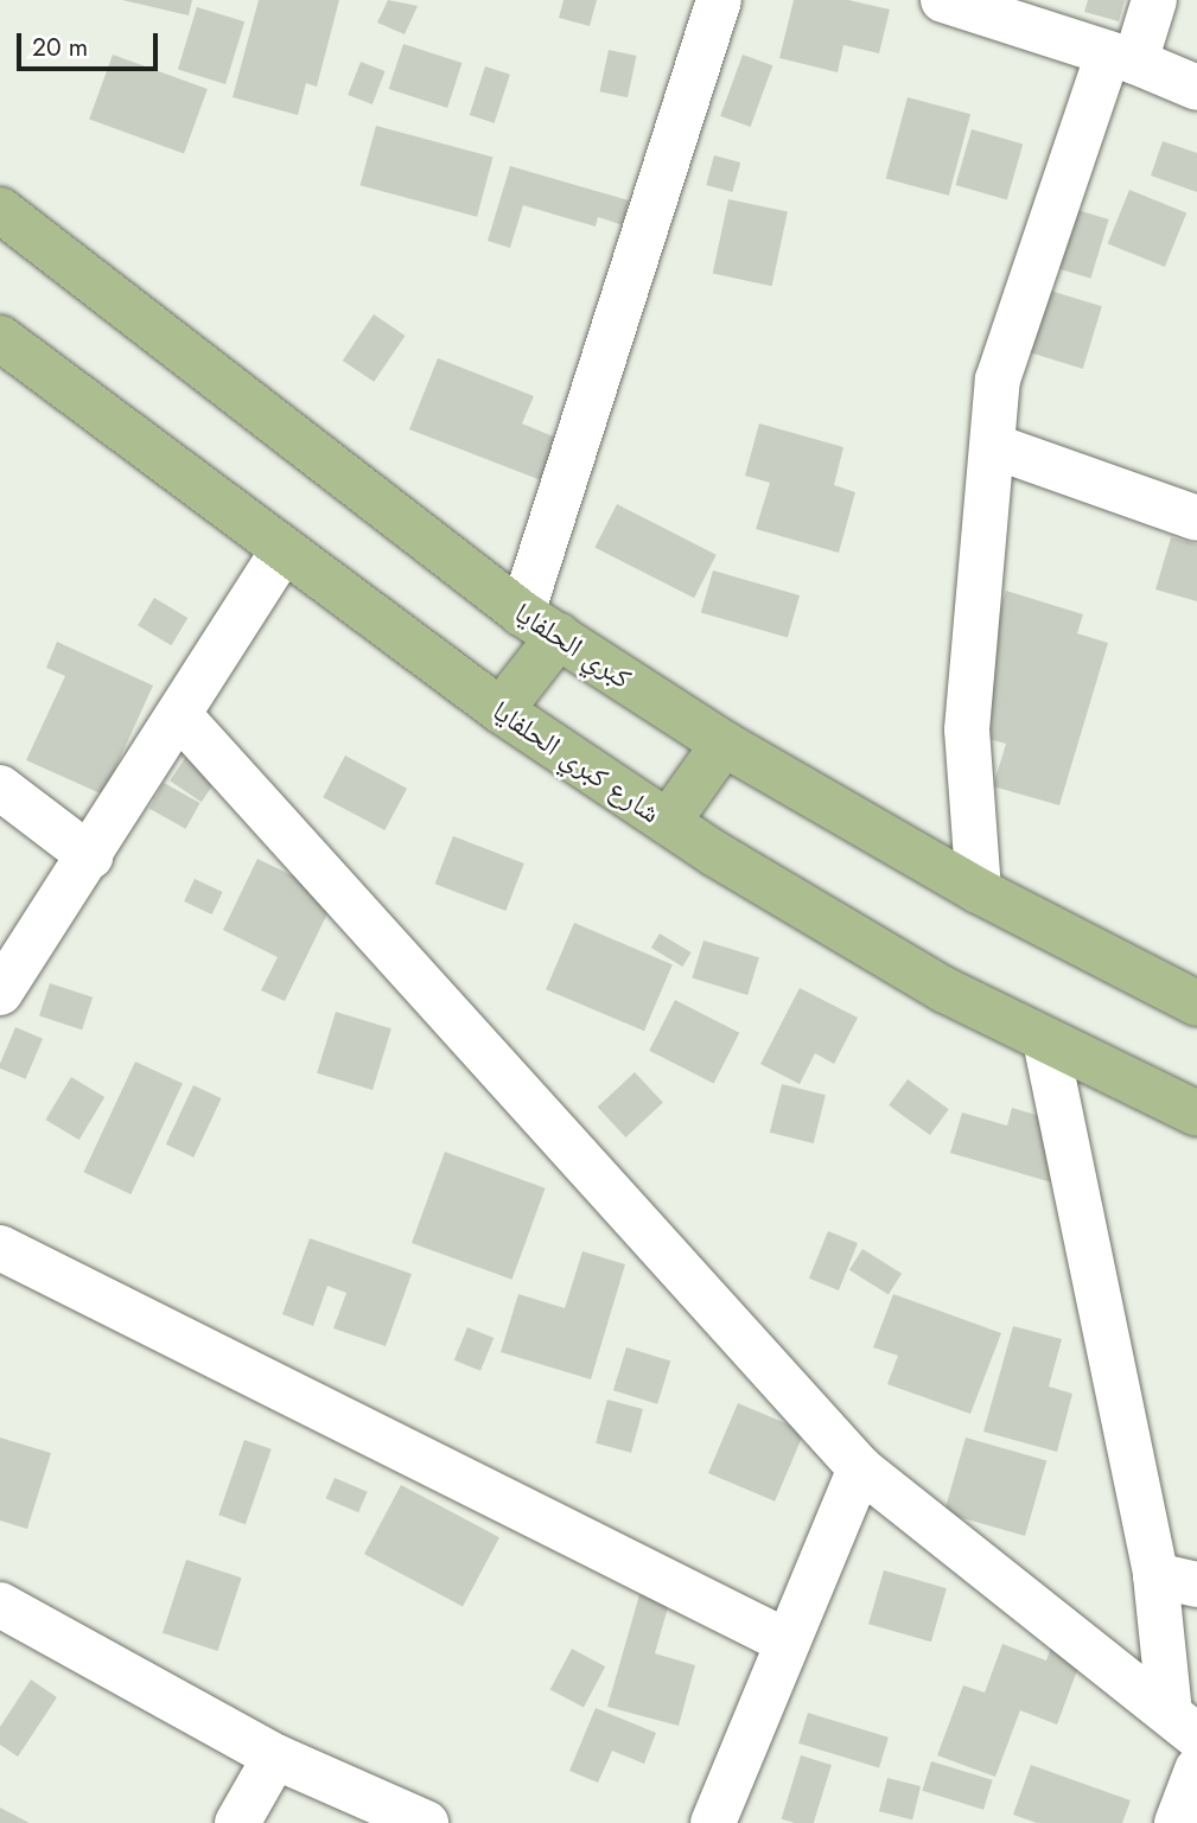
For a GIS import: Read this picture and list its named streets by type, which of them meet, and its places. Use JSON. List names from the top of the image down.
{
  "streets": {
    "main road": ["كبري الحلفايا", "شارع كبري الحلفايا"]
  },
  "scale_bar": "20 m"
}
